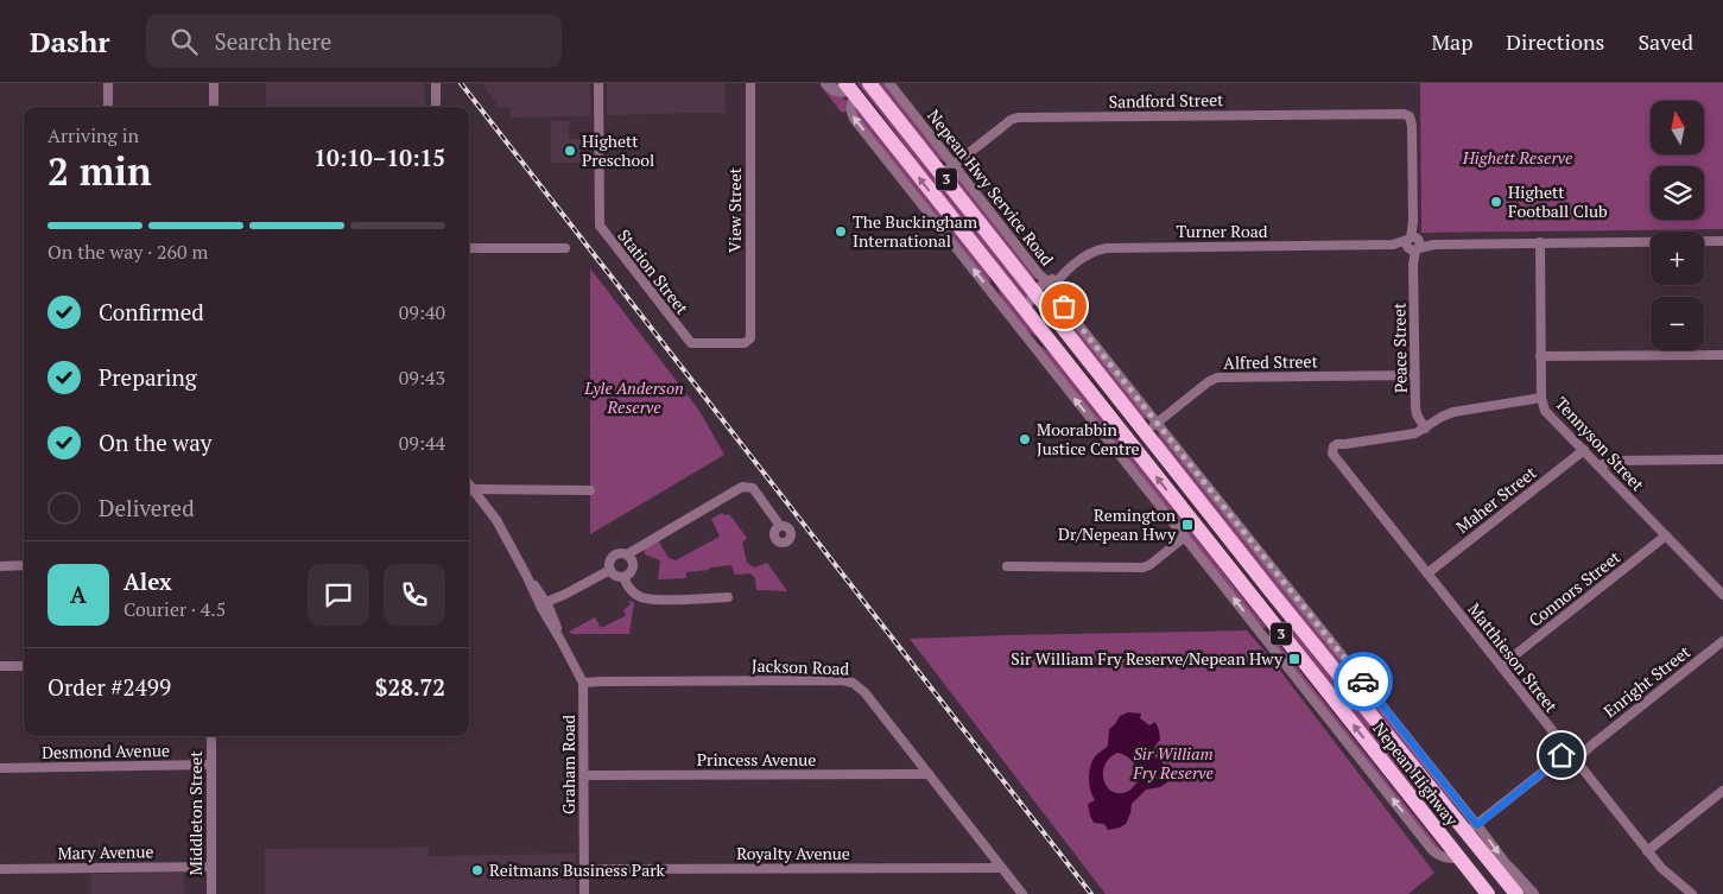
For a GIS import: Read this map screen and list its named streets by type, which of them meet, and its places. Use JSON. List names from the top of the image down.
{
  "streets": {
    "highway": ["3", "Nepean Highway"],
    "street": [
      "Sandford Street",
      "Nepean Hwy Service Road",
      "View Street",
      "Turner Road",
      "Station Street",
      "Peace Street",
      "Alfred Street",
      "Tennyson Street",
      "Maher Street",
      "Connors Street",
      "Matthieson Street",
      "Jackson Road",
      "Enright Street",
      "Desmond Avenue",
      "Princess Avenue",
      "Graham Road",
      "Middleton Street",
      "Mary Avenue",
      "Royalty Avenue"
    ]
  },
  "crossings": [
    ["Sandford Street", "Nepean Hwy Service Road"],
    ["Sandford Street", "Peace Street"],
    ["Sandford Street", "Nepean Highway"],
    ["Nepean Hwy Service Road", "Nepean Highway"],
    ["View Street", "Station Street"],
    ["Turner Road", "Peace Street"],
    ["Turner Road", "Tennyson Street"],
    ["Turner Road", "Nepean Highway"],
    ["Peace Street", "Alfred Street"],
    ["Peace Street", "Matthieson Street"],
    ["Alfred Street", "Nepean Highway"],
    ["Tennyson Street", "Maher Street"],
    ["Tennyson Street", "Connors Street"],
    ["Maher Street", "Matthieson Street"],
    ["Connors Street", "Matthieson Street"],
    ["Matthieson Street", "Enright Street"],
    ["Jackson Road", "Princess Avenue"],
    ["Jackson Road", "Graham Road"],
    ["Jackson Road", "Royalty Avenue"],
    ["Enright Street", "Nepean Highway"],
    ["Desmond Avenue", "Middleton Street"],
    ["Princess Avenue", "Graham Road"],
    ["Graham Road", "Royalty Avenue"],
    ["Middleton Street", "Mary Avenue"]
  ],
  "parks": ["Highett Reserve", "Lyle Anderson Reserve", "Sir William Fry Reserve"],
  "places": {
    "other": [
      "Highett Preschool",
      "Highett Football Club",
      "The Buckingham International",
      "Moorabbin Justice Centre",
      "Reitmans Business Park"
    ],
    "transit": ["Remington Dr/Nepean Hwy", "Sir William Fry Reserve/Nepean Hwy"]
  },
  "north": "top",
  "page": {
    "header": "Dashr",
    "search": "Search here",
    "nav": ["Map", "Directions", "Saved"],
    "map_buttons": ["+", "−"],
    "heading": ["2 min", "Arriving in", "10:10–10:15"],
    "panel": [
      "Alex",
      "Courier · 4.5",
      "Order #2499",
      "$28.72"
    ],
    "bar": "On the way · 260 m",
    "list": [
      ["Confirmed", "09:40"],
      ["Preparing", "09:43"],
      ["On the way", "09:44"],
      "Delivered"
    ],
    "round": "A"
  }
}
